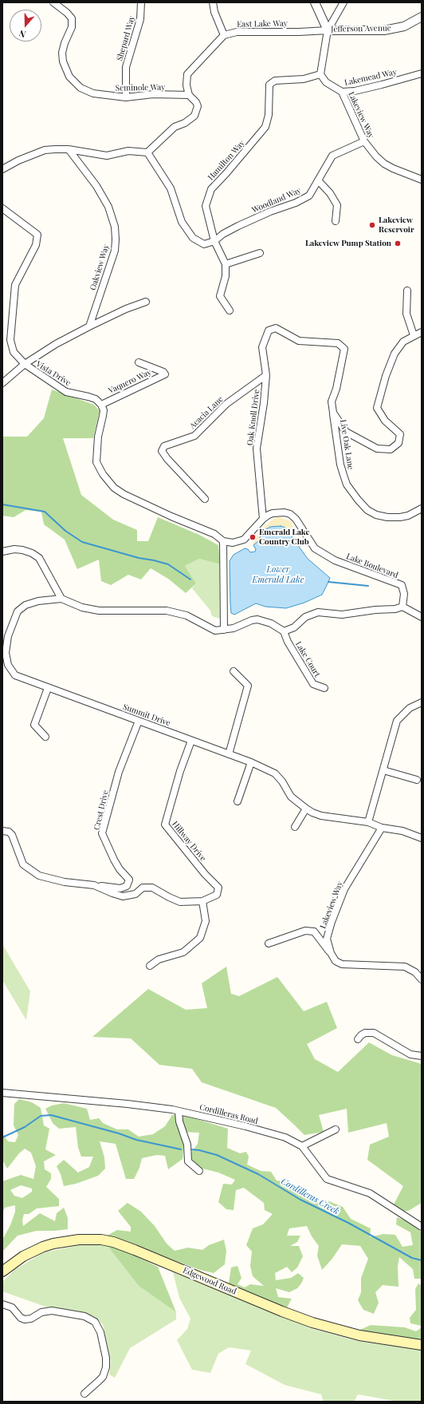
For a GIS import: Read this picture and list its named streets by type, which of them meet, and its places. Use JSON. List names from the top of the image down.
{
  "streets": {
    "main road": ["Edgewood Road"],
    "street": [
      "East Lake Way",
      "Jefferson Avenue",
      "Shepard Way",
      "Lakemead Way",
      "Seminole Way",
      "Lakeview Way",
      "Hamilton Way",
      "Woodland Way",
      "Oakview Way",
      "Vista Drive",
      "Vaquero Way",
      "Acacia Lane",
      "Oak Knoll Drive",
      "Live Oak Lane",
      "Lake Boulevard",
      "Lake Court",
      "Summit Drive",
      "Crest Drive",
      "Hillway Drive",
      "Cordilleras Road"
    ]
  },
  "crossings": [
    ["East Lake Way", "Jefferson Avenue"],
    ["Shepard Way", "Seminole Way"],
    ["Lakemead Way", "Lakeview Way"],
    ["Lakeview Way", "Hamilton Way"],
    ["Lakeview Way", "Woodland Way"],
    ["Lakeview Way", "Summit Drive"],
    ["Hamilton Way", "Woodland Way"],
    ["Vista Drive", "Vaquero Way"],
    ["Acacia Lane", "Oak Knoll Drive"],
    ["Oak Knoll Drive", "Live Oak Lane"],
    ["Oak Knoll Drive", "Lake Boulevard"],
    ["Summit Drive", "Crest Drive"],
    ["Summit Drive", "Hillway Drive"]
  ],
  "water": ["Lower Emerald Lake", "Cordilleras Creek"],
  "places": ["Lakeview Reservoir", "Lakeview Pump Station", "Emerald Lake Country Club"],
  "north": "bottom"
}
